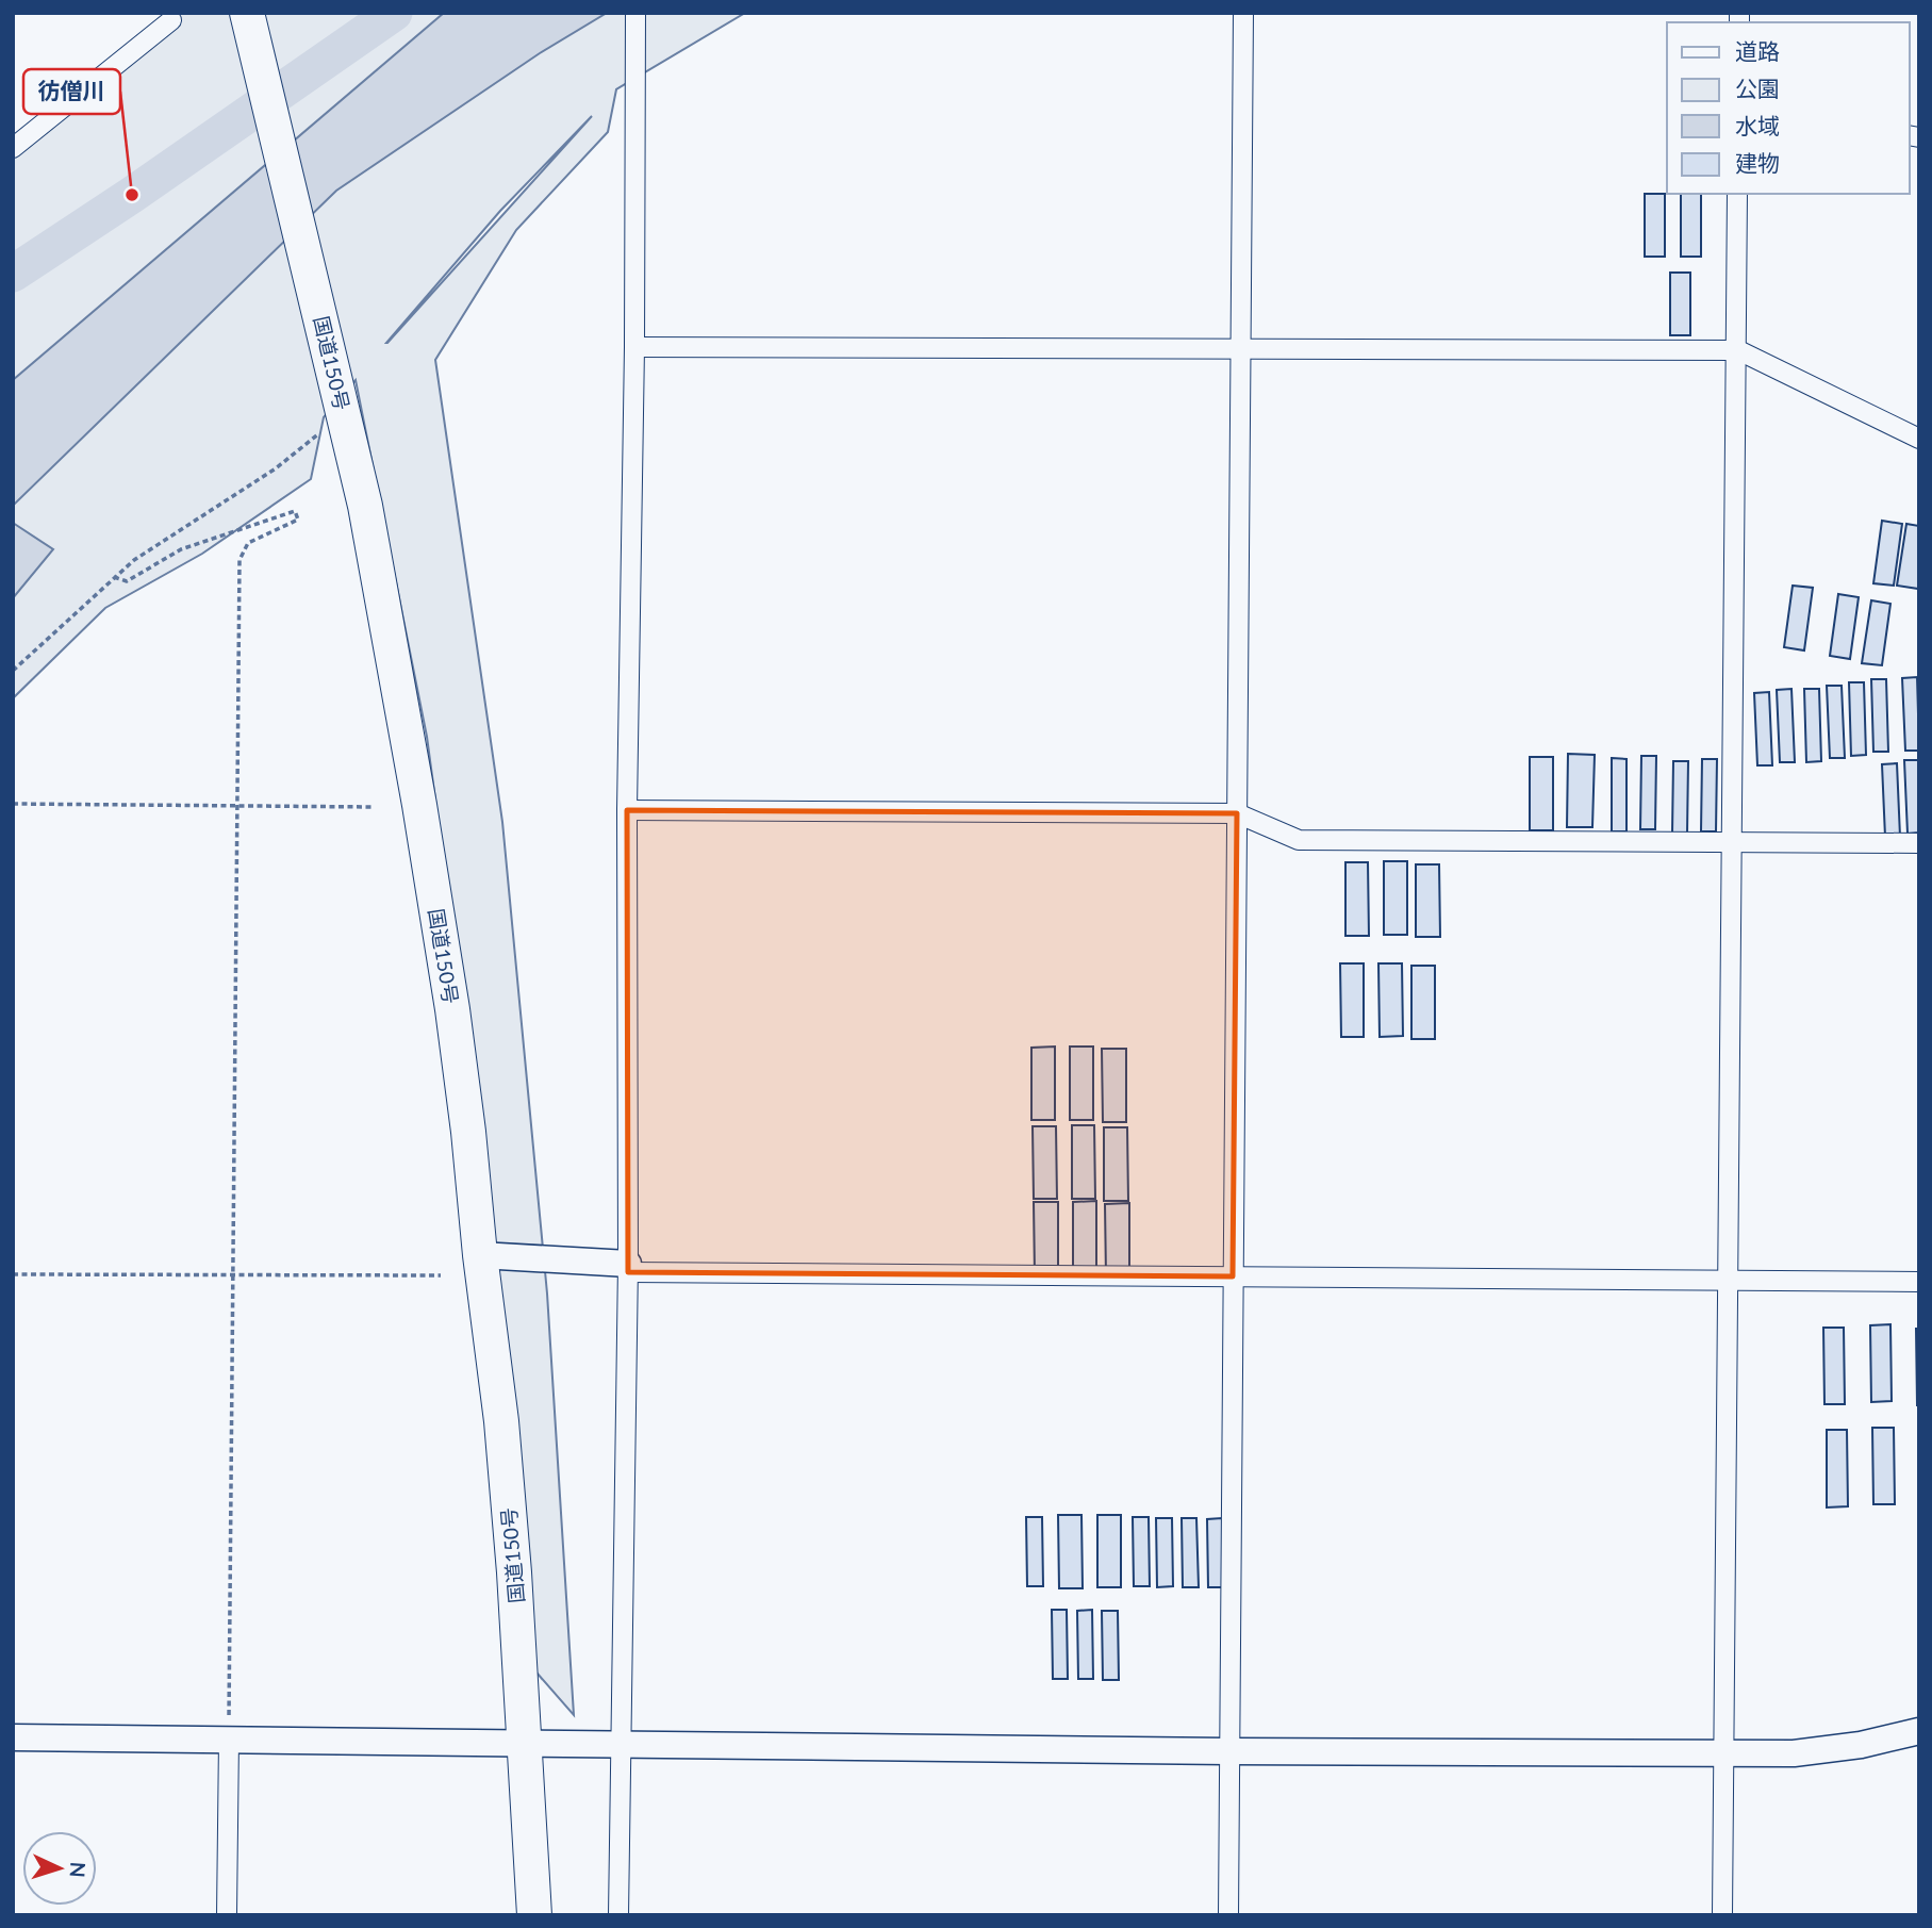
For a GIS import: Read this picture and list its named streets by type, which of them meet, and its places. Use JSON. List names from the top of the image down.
{
  "streets": {
    "highway": ["国道150号"]
  },
  "places": ["彷僧川"],
  "legend": [
    "道路",
    "公園",
    "水域",
    "建物"
  ],
  "north": "right"
}
